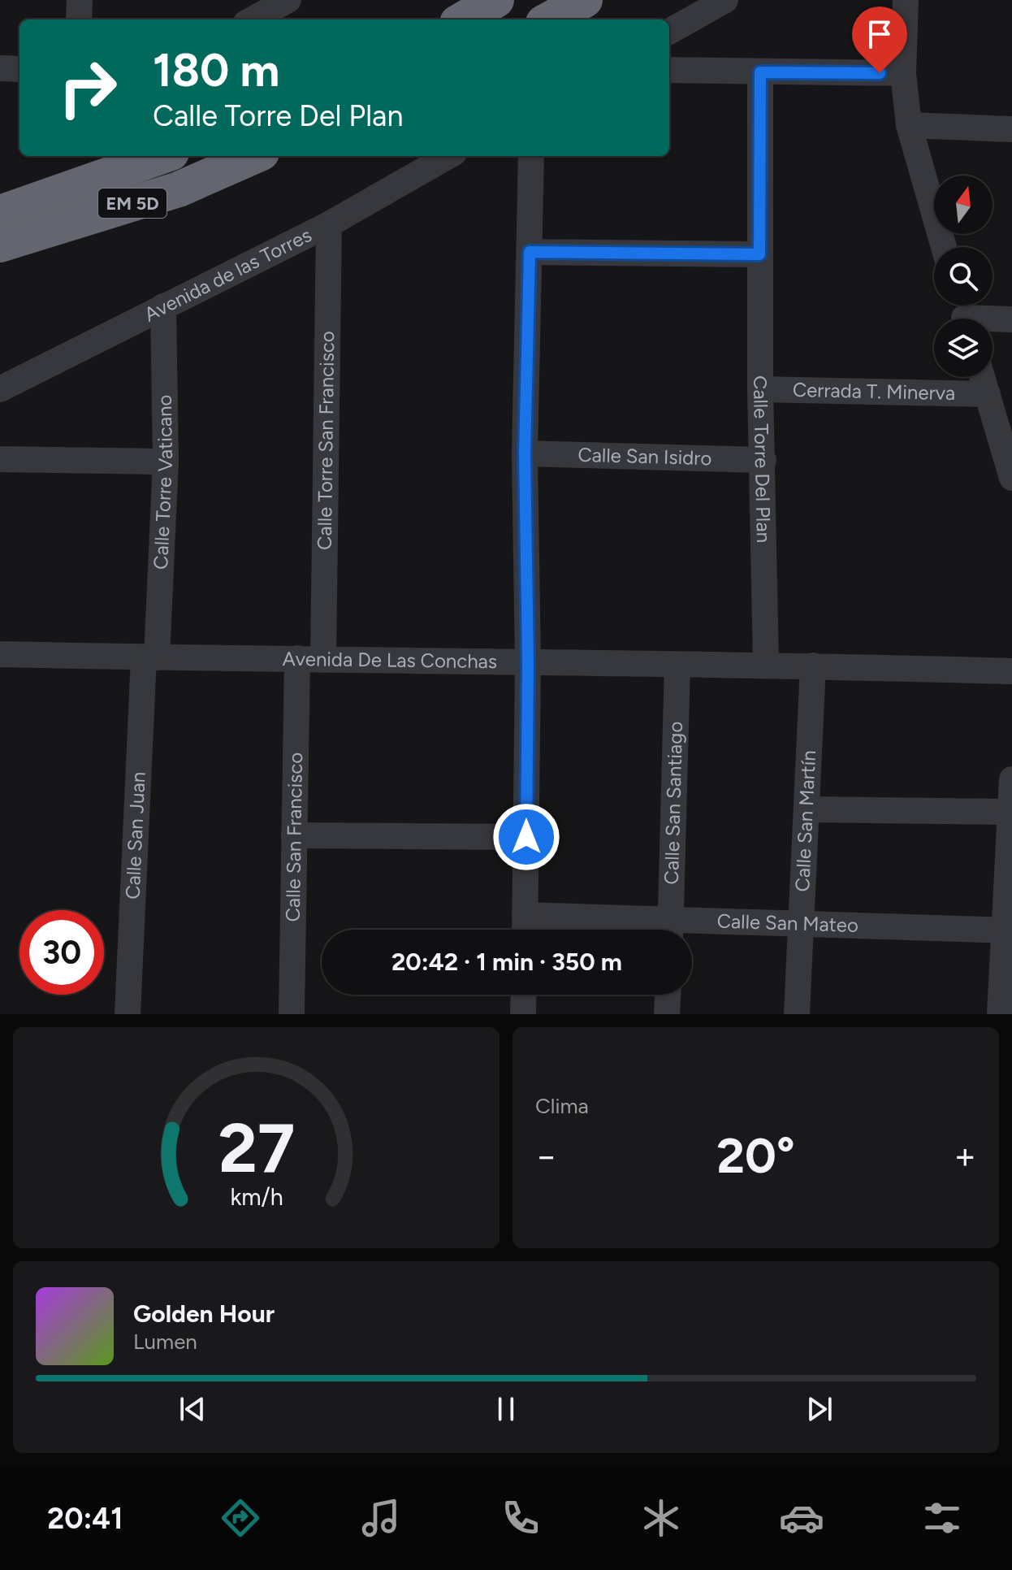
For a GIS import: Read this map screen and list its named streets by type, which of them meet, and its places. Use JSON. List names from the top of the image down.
{
  "streets": {
    "highway": ["EM 5D"],
    "street": [
      "Avenida de las Torres",
      "Cerrada T. Minerva",
      "Calle Torre San Francisco",
      "Calle San Isidro",
      "Calle Torre Del Plan",
      "Calle Torre Vaticano",
      "Avenida De Las Conchas",
      "Calle San Santiago",
      "Calle San Martín",
      "Calle San Juan",
      "Calle San Francisco",
      "Calle San Mateo"
    ]
  },
  "crossings": [
    ["Avenida de las Torres", "Calle Torre San Francisco"],
    ["Avenida de las Torres", "Calle Torre Vaticano"],
    ["Cerrada T. Minerva", "Calle Torre Del Plan"],
    ["Calle Torre San Francisco", "Avenida De Las Conchas"],
    ["Calle San Isidro", "Calle Torre Del Plan"],
    ["Calle Torre Del Plan", "Avenida De Las Conchas"],
    ["Calle Torre Vaticano", "Avenida De Las Conchas"],
    ["Calle Torre Vaticano", "Calle San Juan"],
    ["Avenida De Las Conchas", "Calle San Santiago"],
    ["Avenida De Las Conchas", "Calle San Martín"],
    ["Avenida De Las Conchas", "Calle San Juan"],
    ["Avenida De Las Conchas", "Calle San Francisco"],
    ["Calle San Martín", "Calle San Mateo"]
  ],
  "north": "top",
  "page": {
    "turn": ["180 m", "Calle Torre Del Plan"],
    "limit": "30",
    "trip": "20:42 · 1 min · 350 m",
    "tile": "Clima",
    "heat": ["−", "20°", "+"],
    "song": ["Golden Hour", "Lumen"],
    "tabs": "20:41",
    "gauge": ["27", "km/h"]
  }
}
